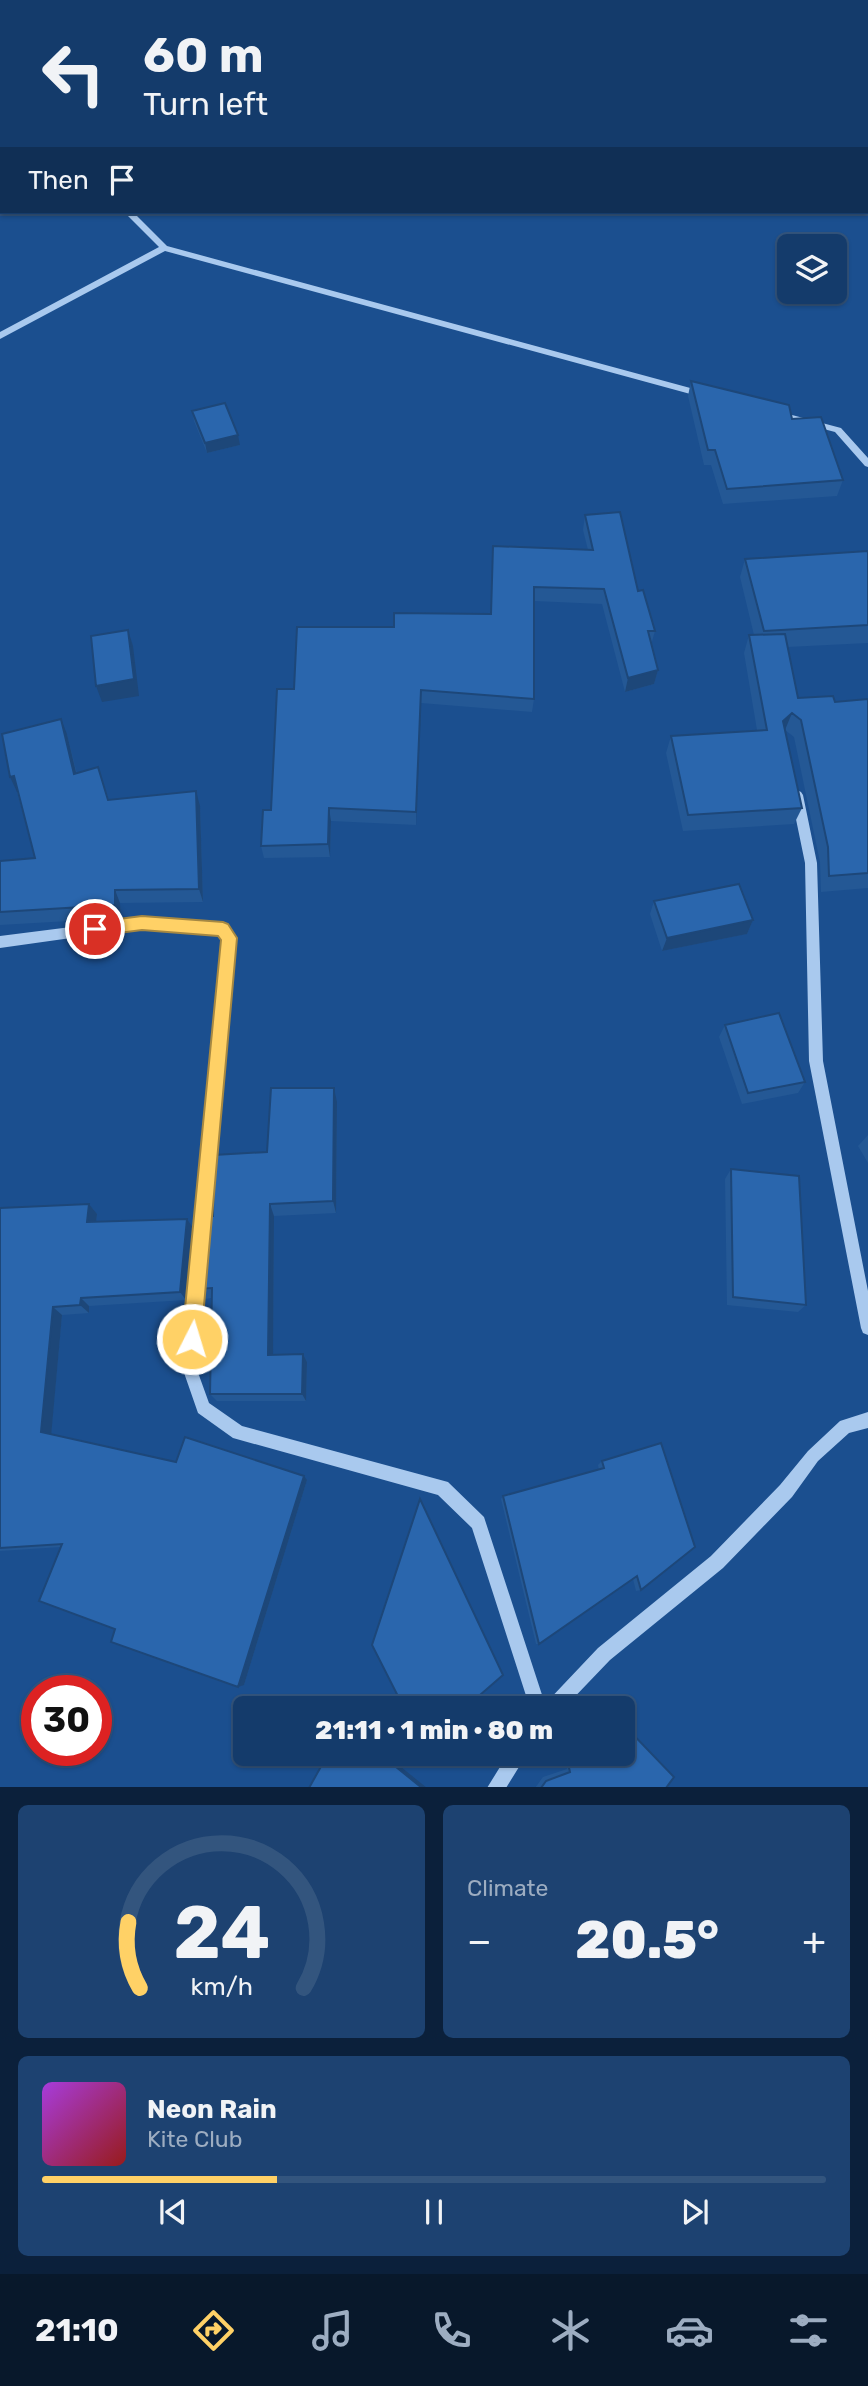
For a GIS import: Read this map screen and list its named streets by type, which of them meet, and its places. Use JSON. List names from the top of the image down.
{
  "page": {
    "turn": ["60 m", "Turn left"],
    "then": "Then",
    "limit": "30",
    "trip": "21:11 · 1 min · 80 m",
    "tile": "Climate",
    "heat": ["−", "20.5°", "+"],
    "song": ["Neon Rain", "Kite Club"],
    "tabs": "21:10",
    "gauge": ["24", "km/h"]
  }
}
